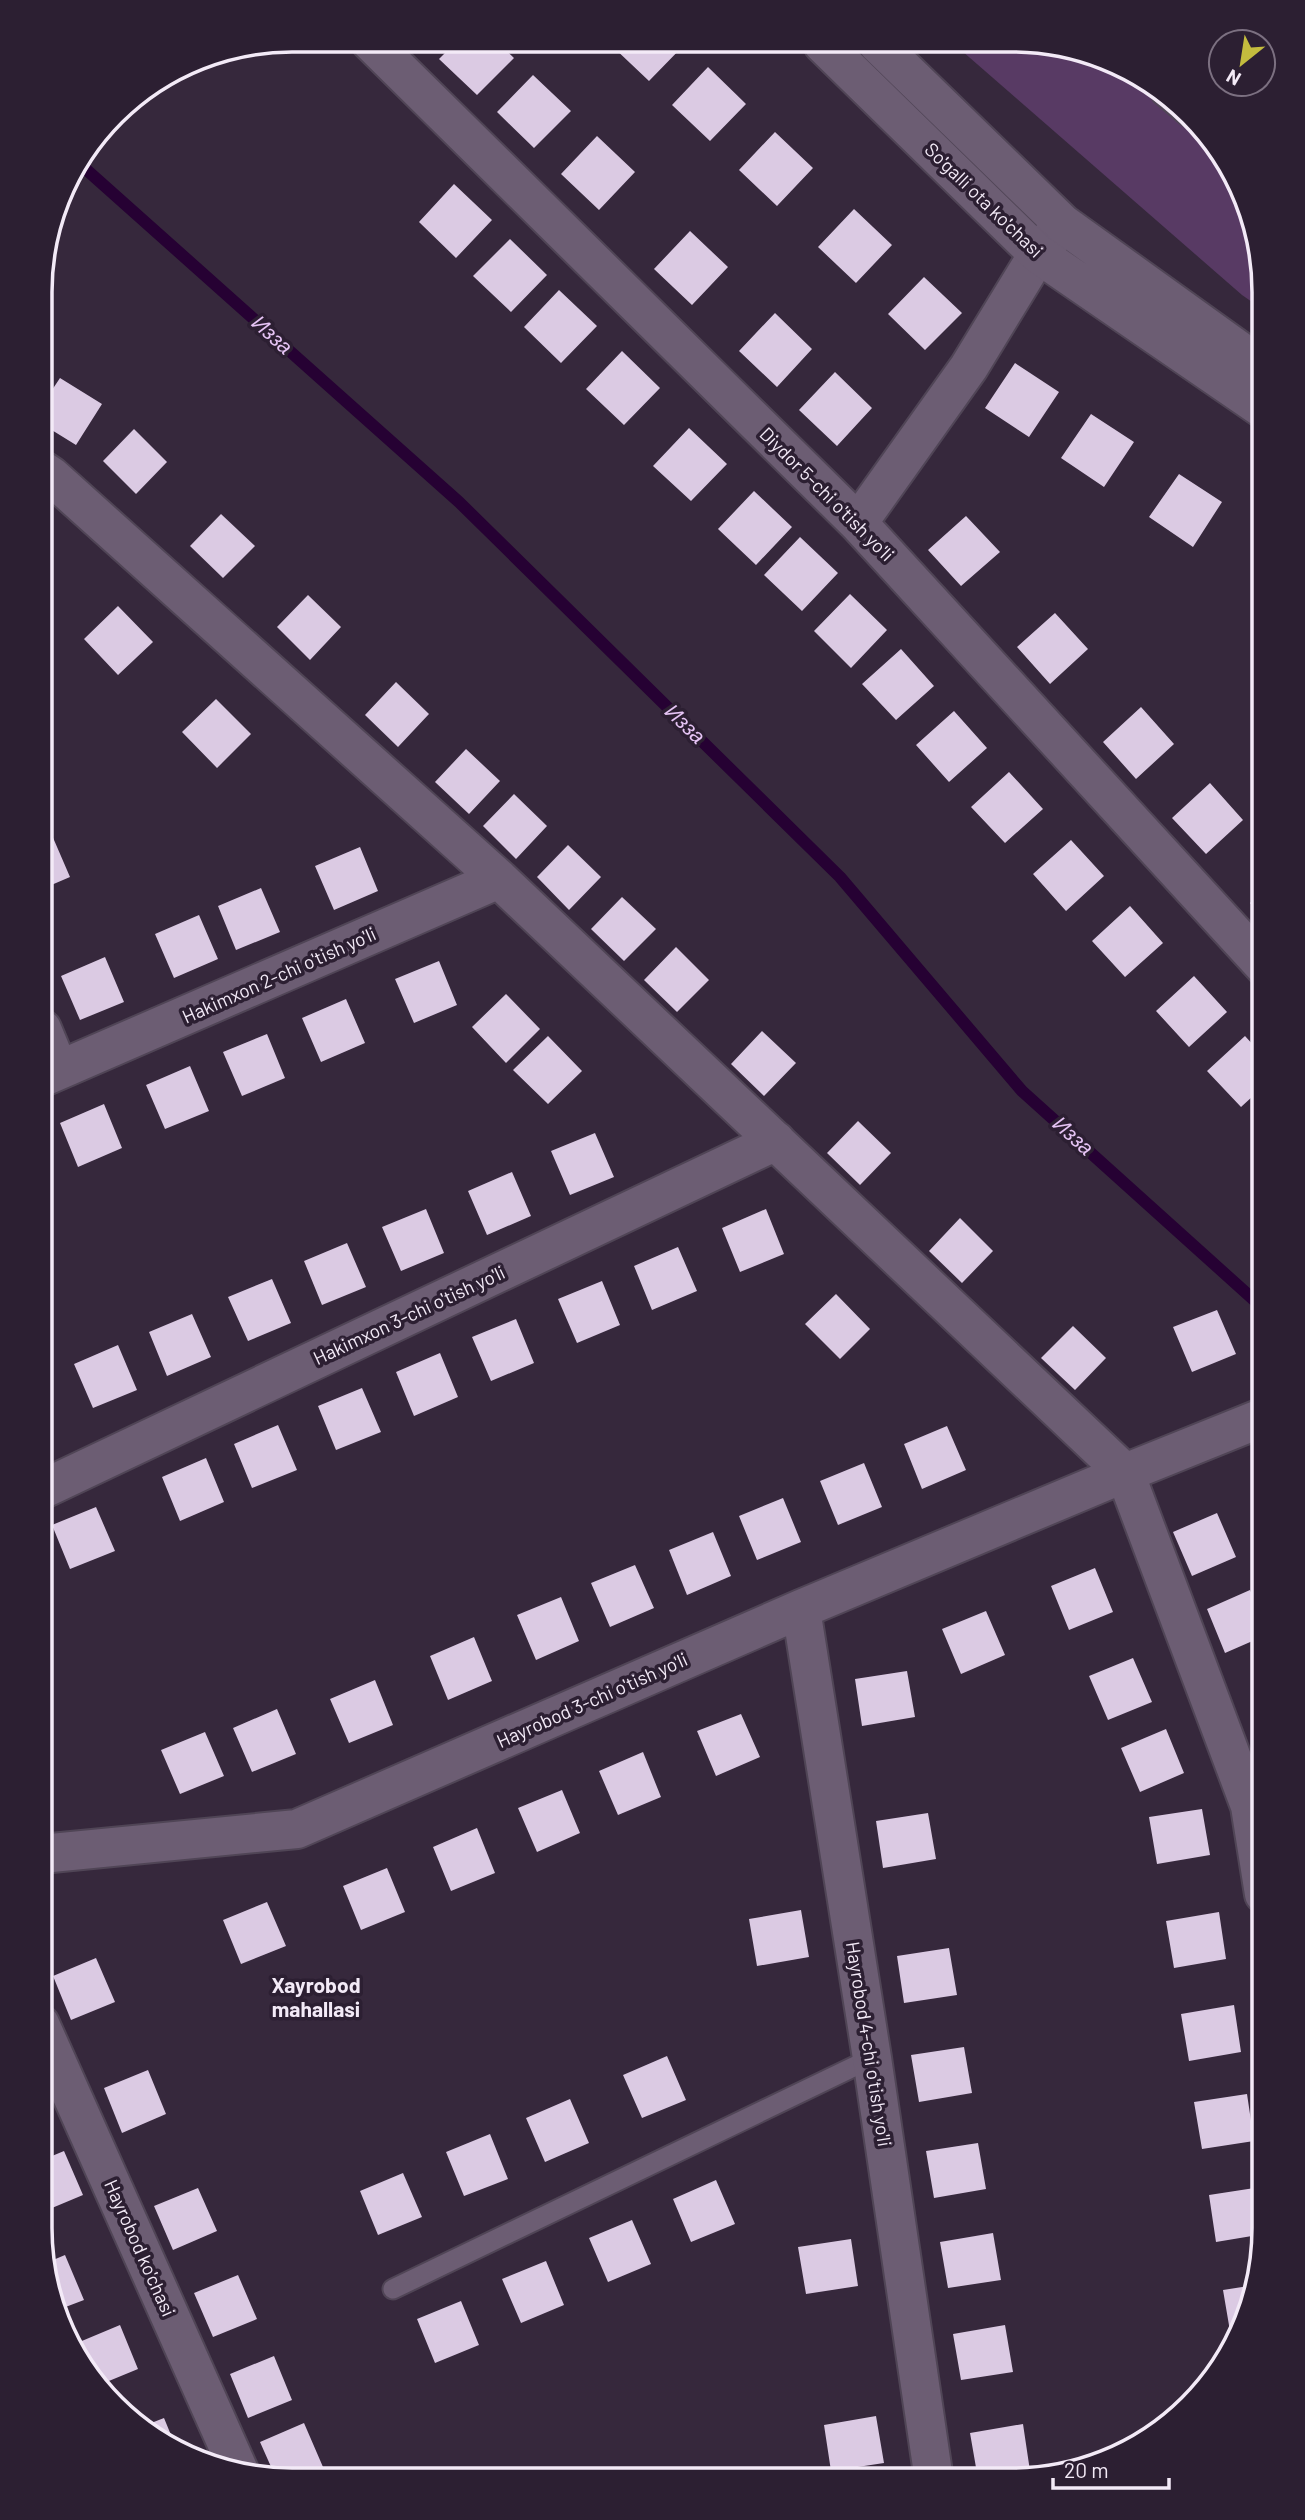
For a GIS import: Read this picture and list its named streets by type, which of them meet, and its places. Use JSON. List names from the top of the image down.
{
  "streets": {
    "street": [
      "So'galli ota ko'chasi",
      "Diydor 5-chi o'tish yo'li",
      "Hakimxon 2-chi o'tish yo'li",
      "Hakimxon 3-chi o'tish yo'li",
      "Hayrobod 3-chi o'tish yo'li",
      "Hayrobod 4-chi o'tish yo'li",
      "Hayrobod ko'chasi"
    ]
  },
  "crossings": [
    ["Hayrobod 3-chi o'tish yo'li", "Hayrobod 4-chi o'tish yo'li"]
  ],
  "districts": ["Xayrobod mahallasi"],
  "water": ["Изза"],
  "scale_bar": "20 m",
  "north": "bottom left"
}
